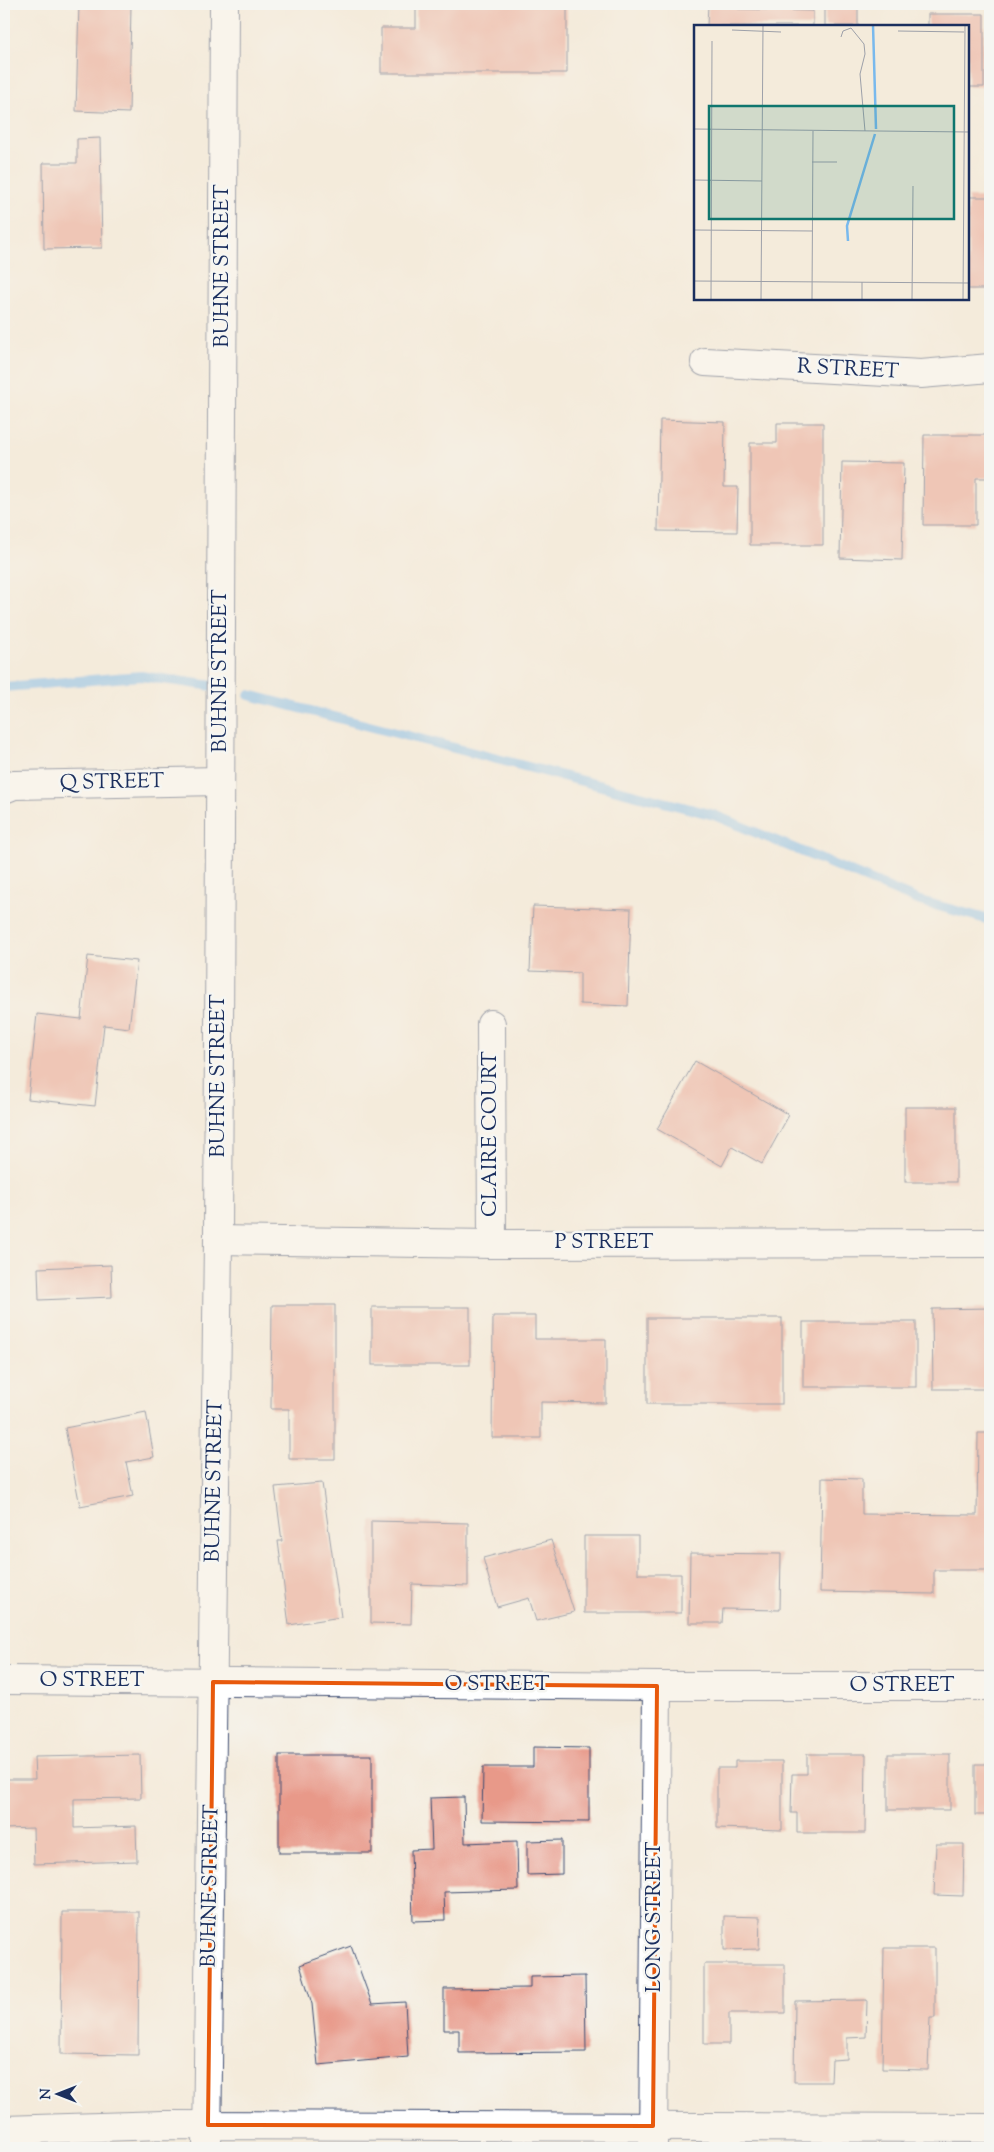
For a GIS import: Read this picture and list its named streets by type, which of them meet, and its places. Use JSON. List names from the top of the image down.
{
  "streets": {
    "street": [
      "BUHNE STREET",
      "R STREET",
      "Q STREET",
      "CLAIRE COURT",
      "P STREET",
      "O STREET",
      "LONG STREET"
    ]
  },
  "crossings": [
    ["BUHNE STREET", "Q STREET"],
    ["BUHNE STREET", "P STREET"],
    ["BUHNE STREET", "O STREET"],
    ["CLAIRE COURT", "P STREET"],
    ["O STREET", "LONG STREET"]
  ],
  "north": "left"
}
